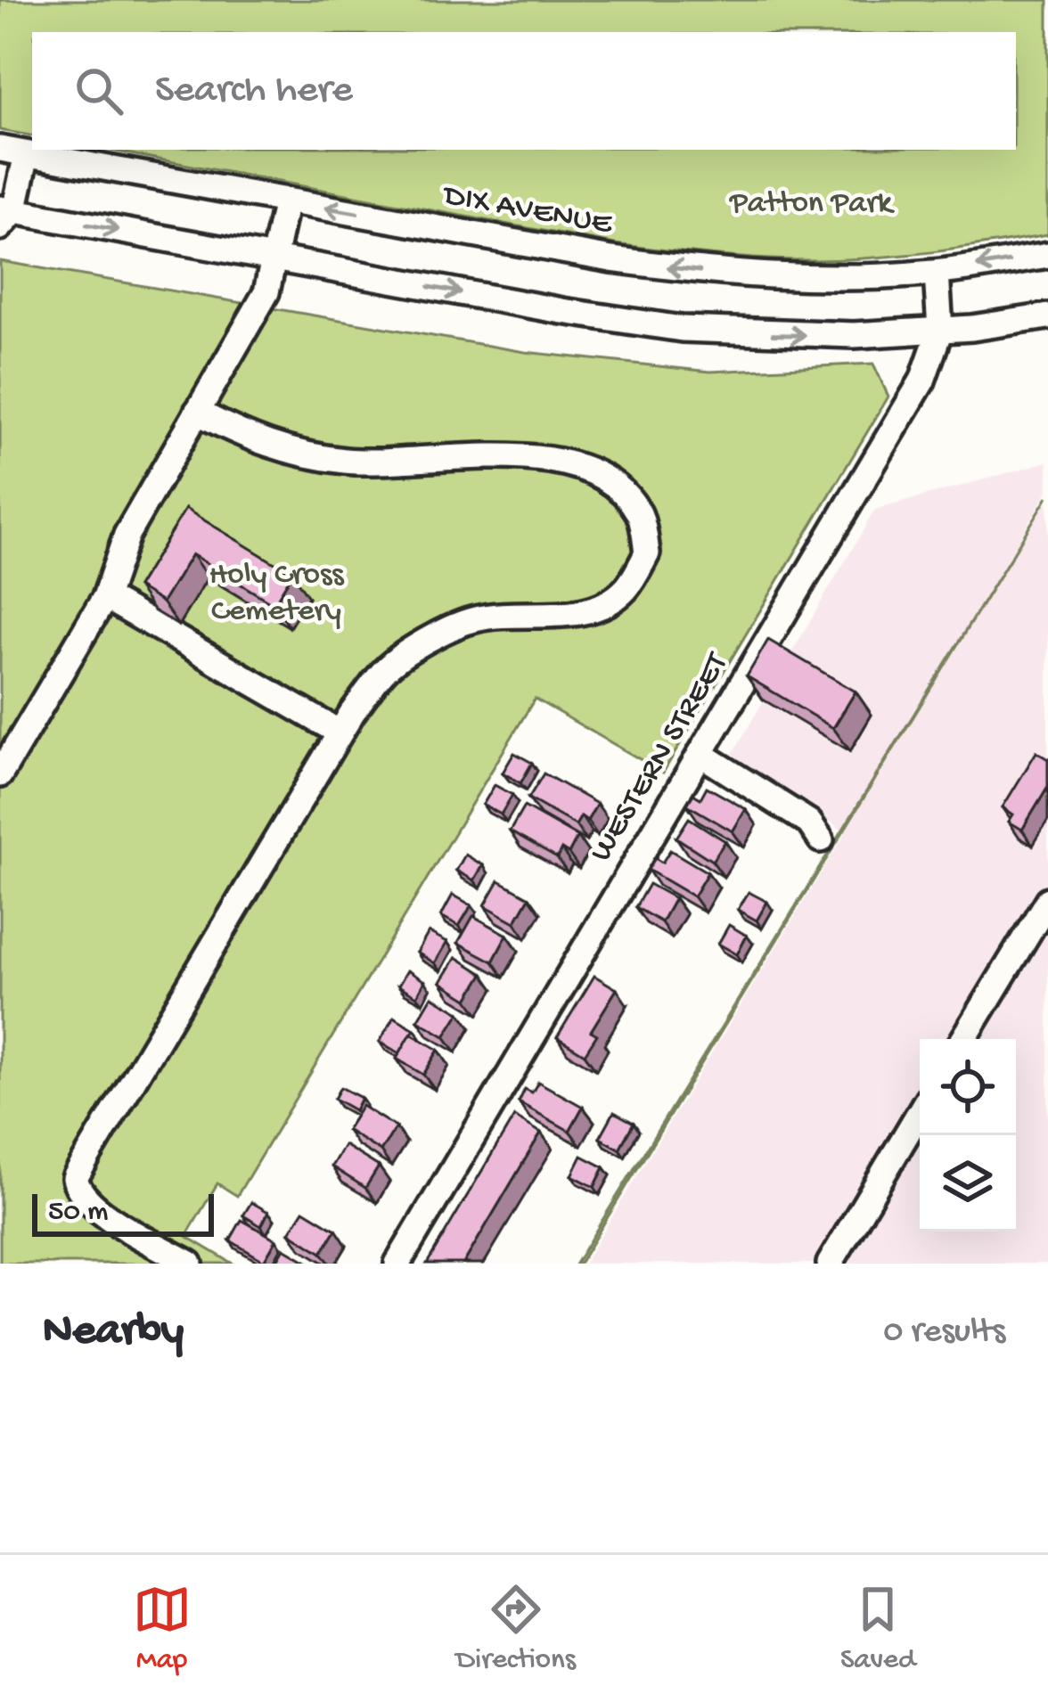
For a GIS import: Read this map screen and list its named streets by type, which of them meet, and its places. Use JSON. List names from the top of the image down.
{
  "streets": {
    "street": ["DIX AVENUE", "WESTERN STREET"]
  },
  "crossings": [
    ["DIX AVENUE", "WESTERN STREET"]
  ],
  "parks": ["Patton Park", "Holy Cross Cemetery"],
  "scale_bar": "50 m",
  "page": {
    "search": "Search here",
    "scale": "50 m",
    "heading": ["Nearby", "0 results"],
    "nav": ["Map", "Directions", "Saved"]
  }
}
